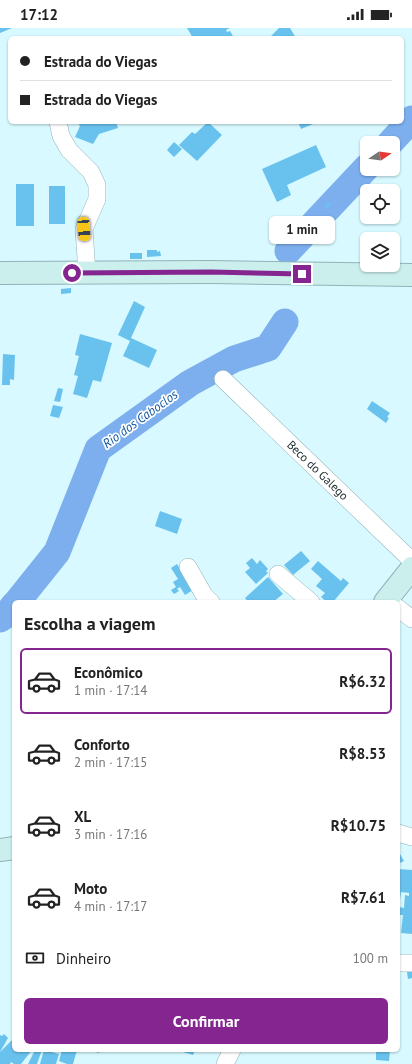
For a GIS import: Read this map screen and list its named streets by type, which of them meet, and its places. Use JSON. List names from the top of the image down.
{
  "streets": {
    "street": ["Beco do Galego"]
  },
  "water": ["Rio dos Caboclos"],
  "north": "right",
  "page": {
    "status": "17:12",
    "banner": ["Estrada do Viegas", "Estrada do Viegas"],
    "bubble": "1 min",
    "heading": "Escolha a viagem",
    "list": [
      {
        "name": "Econômico",
        "note": "1 min · 17:14",
        "value": "R$6.32"
      },
      {
        "name": "Conforto",
        "note": "2 min · 17:15",
        "value": "R$8.53"
      },
      {
        "name": "XL",
        "note": "3 min · 17:16",
        "value": "R$10.75"
      },
      {
        "name": "Moto",
        "note": "4 min · 17:17",
        "value": "R$7.61"
      }
    ],
    "pay": ["Dinheiro", "100 m"],
    "buttons": "Confirmar"
  }
}
